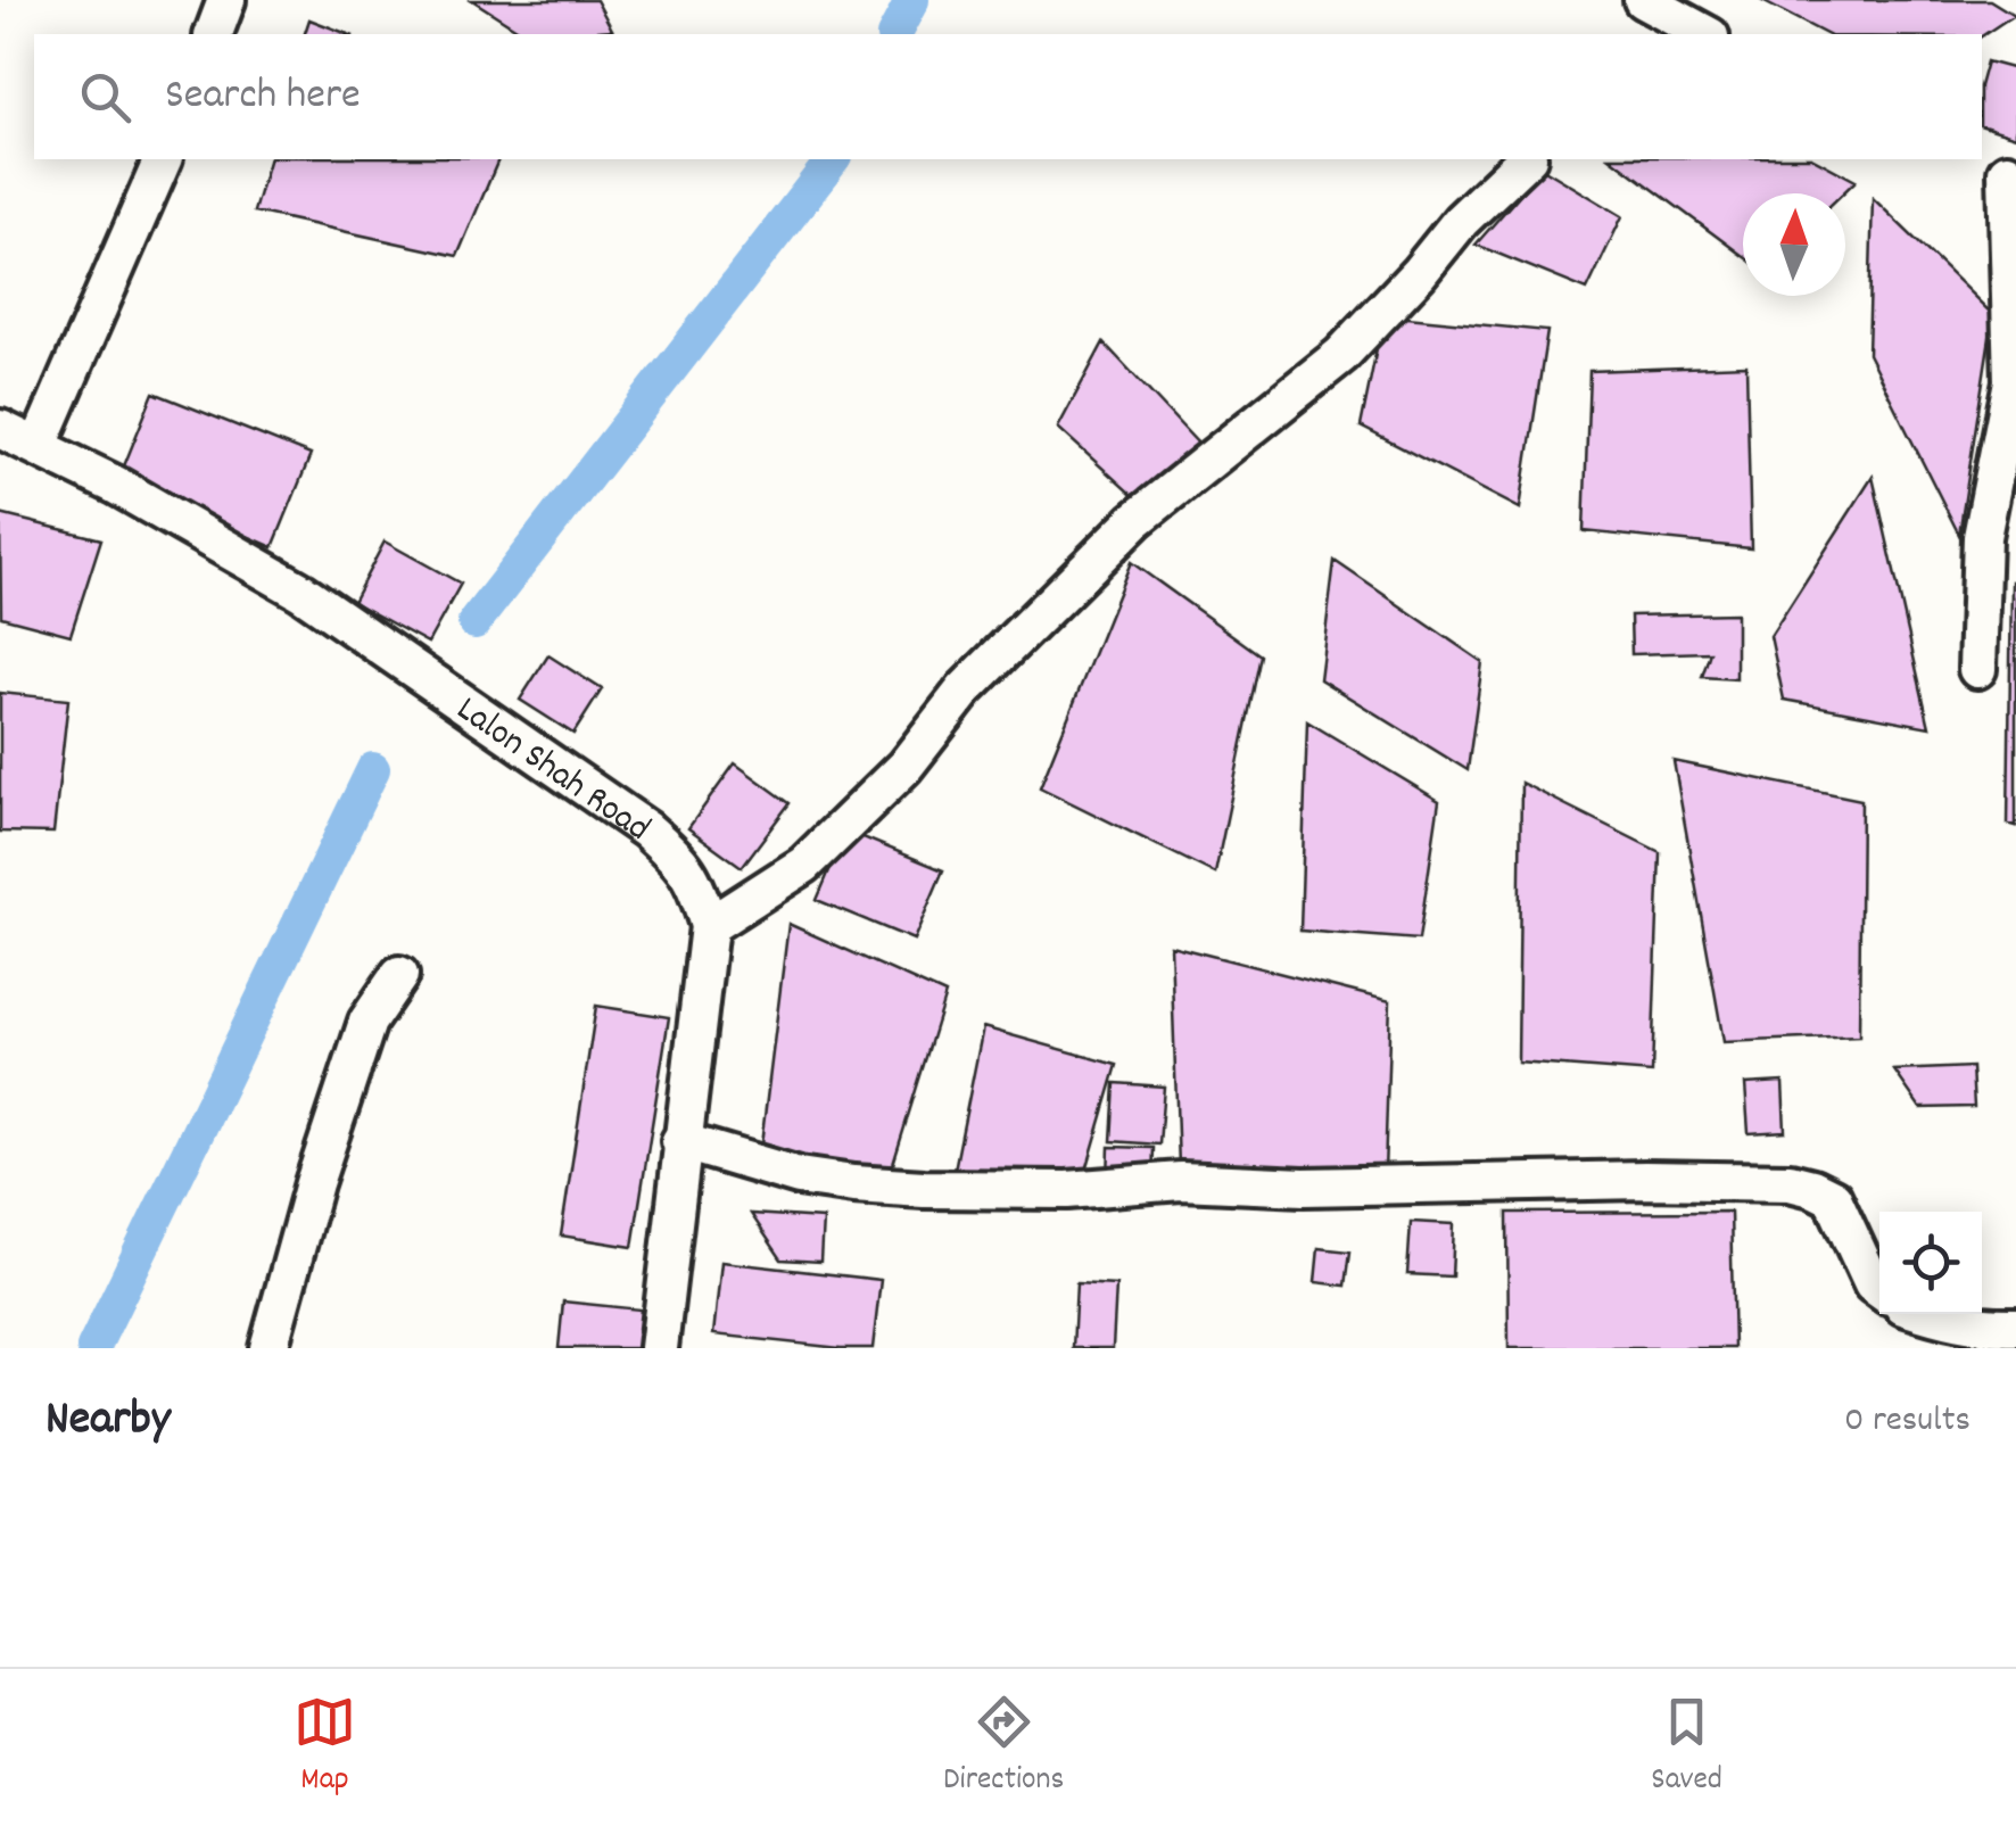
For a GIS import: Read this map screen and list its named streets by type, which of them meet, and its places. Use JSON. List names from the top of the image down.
{
  "streets": {
    "street": ["Lalon Shah Road"]
  },
  "north": "top",
  "page": {
    "search": "Search here",
    "heading": ["Nearby", "0 results"],
    "nav": ["Map", "Directions", "Saved"]
  }
}
